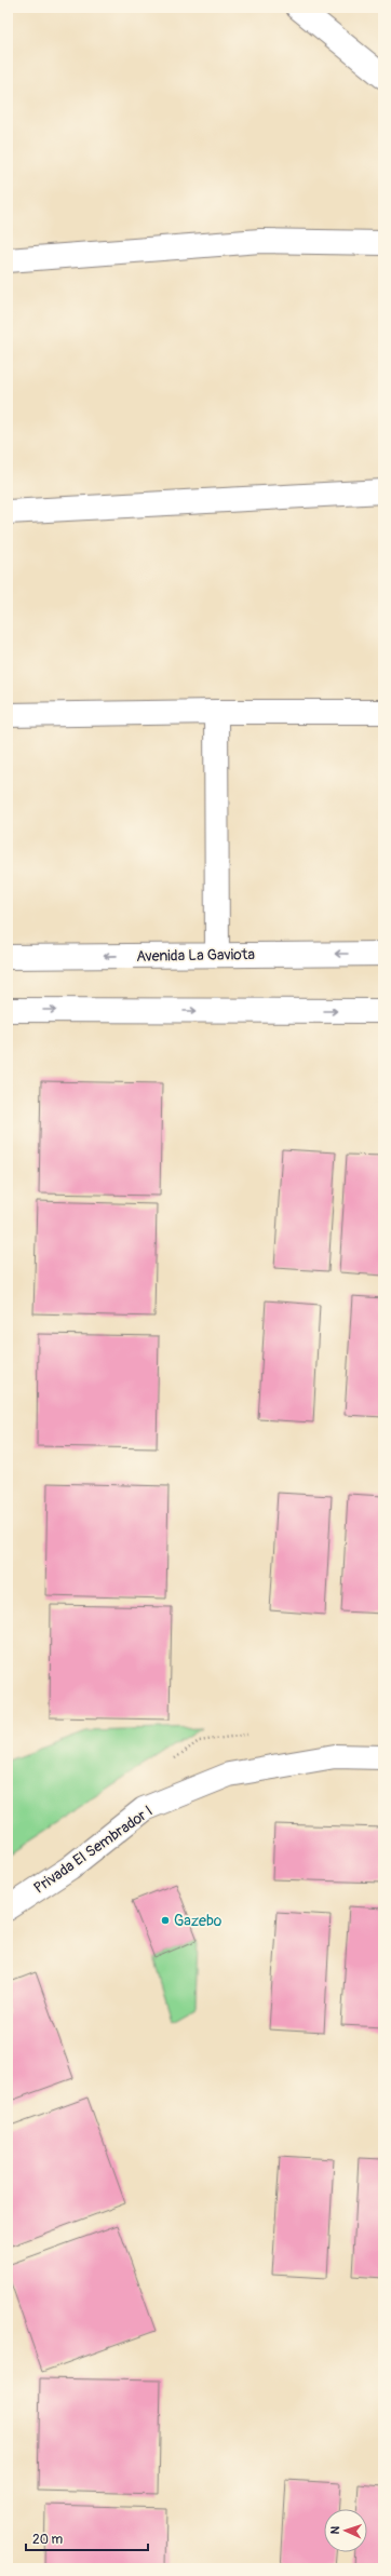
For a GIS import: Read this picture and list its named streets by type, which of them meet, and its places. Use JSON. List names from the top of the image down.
{
  "streets": {
    "street": ["Avenida La Gaviota", "Privada El Sembrador I"]
  },
  "places": ["Gazebo"],
  "scale_bar": "20 m",
  "north": "left"
}
